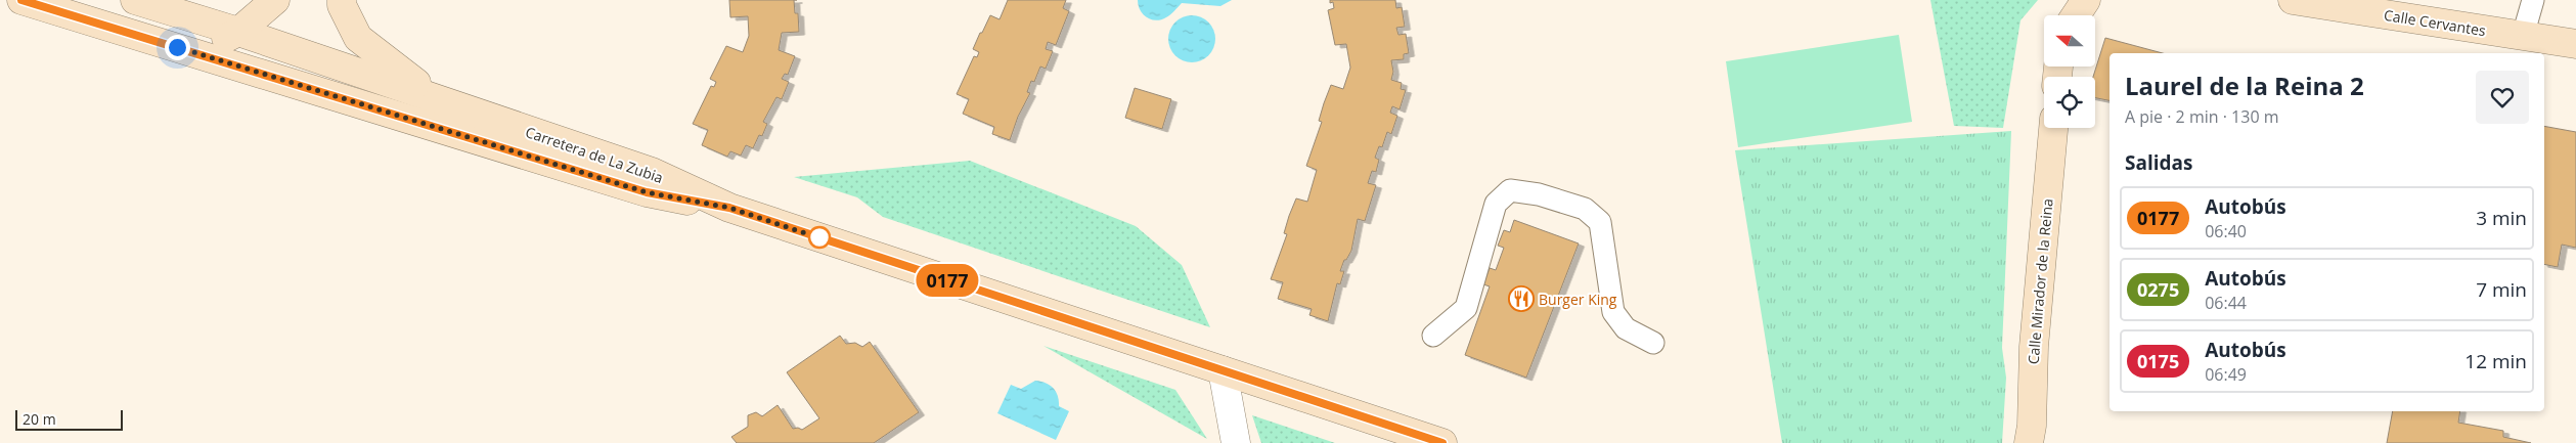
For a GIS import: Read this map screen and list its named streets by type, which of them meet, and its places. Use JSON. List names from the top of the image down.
{
  "streets": {
    "street": ["Calle Cervantes", "Carretera de La Zubia", "Calle Mirador de la Reina"]
  },
  "places": {
    "restaurant": ["Burger King"]
  },
  "lines": ["bus line 0177"],
  "scale_bar": "20 m",
  "north": "left",
  "page": {
    "on_map": "0177",
    "heading": [
      ["Laurel de la Reina 2", "A pie · 2 min · 130 m"],
      "Salidas"
    ],
    "list": [
      {
        "mark": "0177",
        "name": "Autobús",
        "note": "06:40",
        "value": "3 min"
      },
      {
        "mark": "0275",
        "name": "Autobús",
        "note": "06:44",
        "value": "7 min"
      },
      {
        "mark": "0175",
        "name": "Autobús",
        "note": "06:49",
        "value": "12 min"
      }
    ],
    "scale": "20 m"
  }
}
